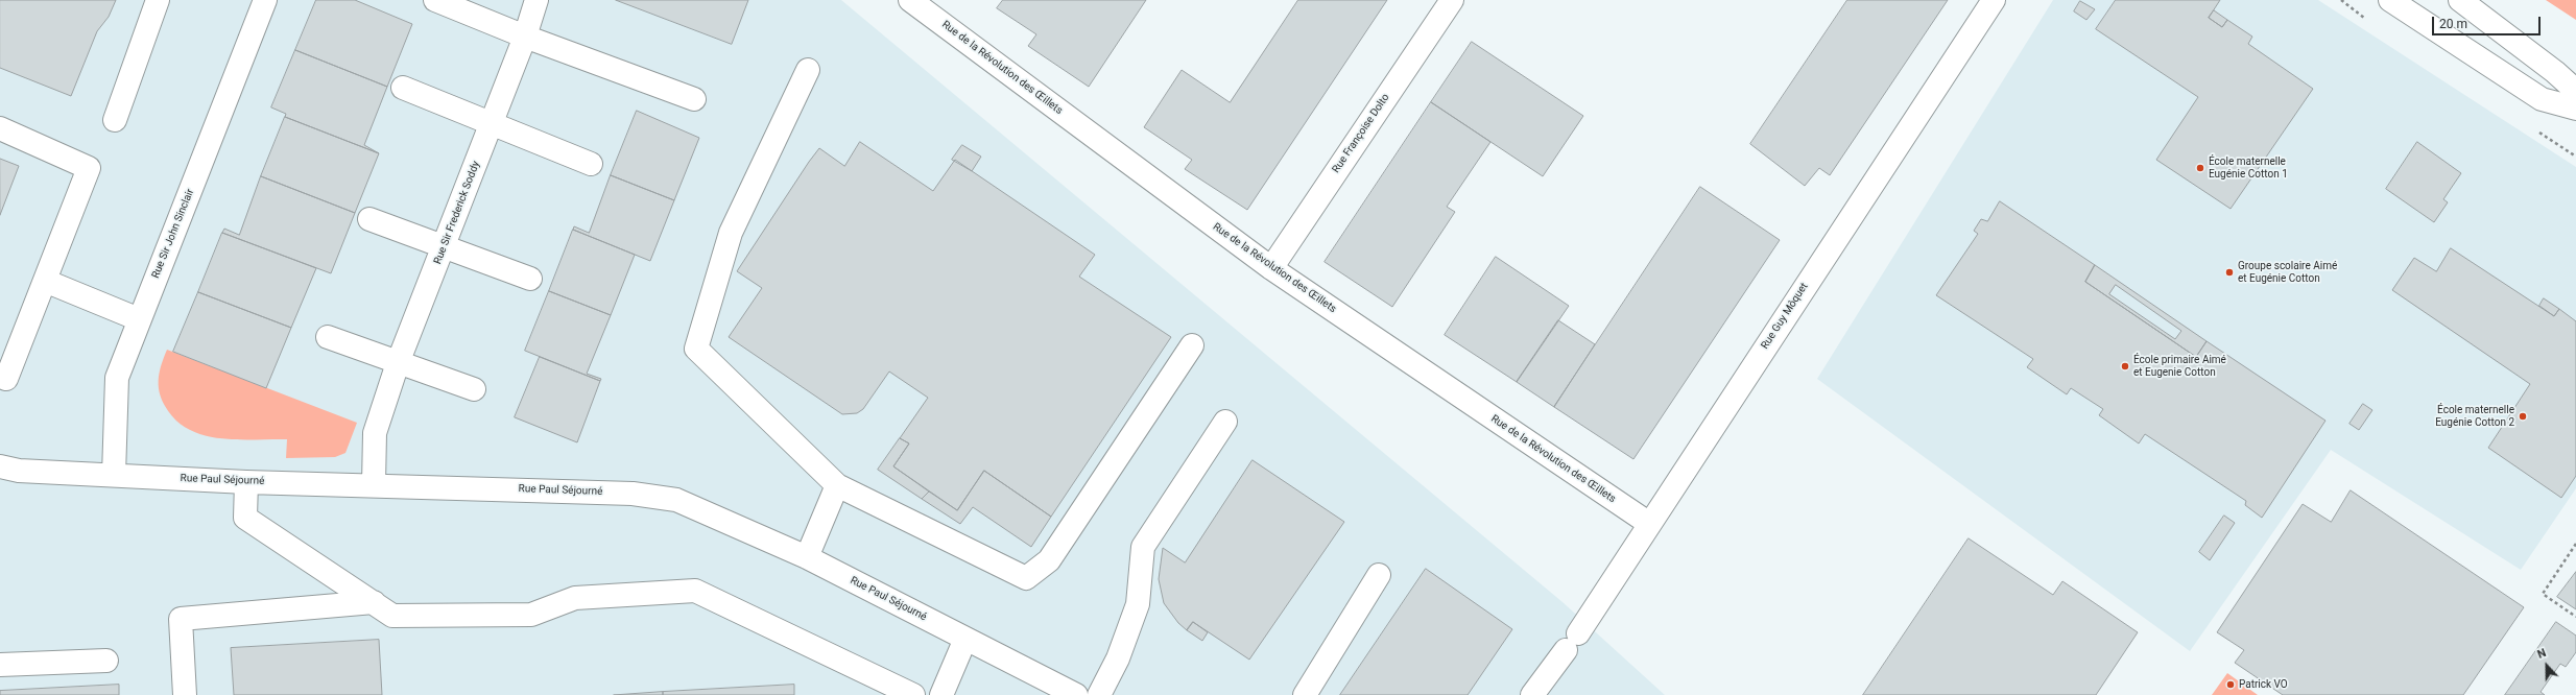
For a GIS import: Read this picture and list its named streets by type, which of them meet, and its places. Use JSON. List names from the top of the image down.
{
  "streets": {
    "street": [
      "Rue de la Révolution des Œillets",
      "Rue Françoise Dolto",
      "Rue Sir Frederick Soddy",
      "Rue Sir John Sinclair",
      "Rue Guy Môquet",
      "Rue Paul Séjourné"
    ]
  },
  "crossings": [
    ["Rue de la Révolution des Œillets", "Rue Françoise Dolto"],
    ["Rue de la Révolution des Œillets", "Rue Guy Môquet"],
    ["Rue Sir Frederick Soddy", "Rue Paul Séjourné"],
    ["Rue Sir John Sinclair", "Rue Paul Séjourné"]
  ],
  "places": [
    "École maternelle Eugénie Cotton 1",
    "Groupe scolaire Aimé et Eugénie Cotton",
    "École primaire Aimé et Eugenie Cotton",
    "École maternelle Eugénie Cotton 2",
    "Patrick VO"
  ],
  "scale_bar": "20 m",
  "north": "top"
}
